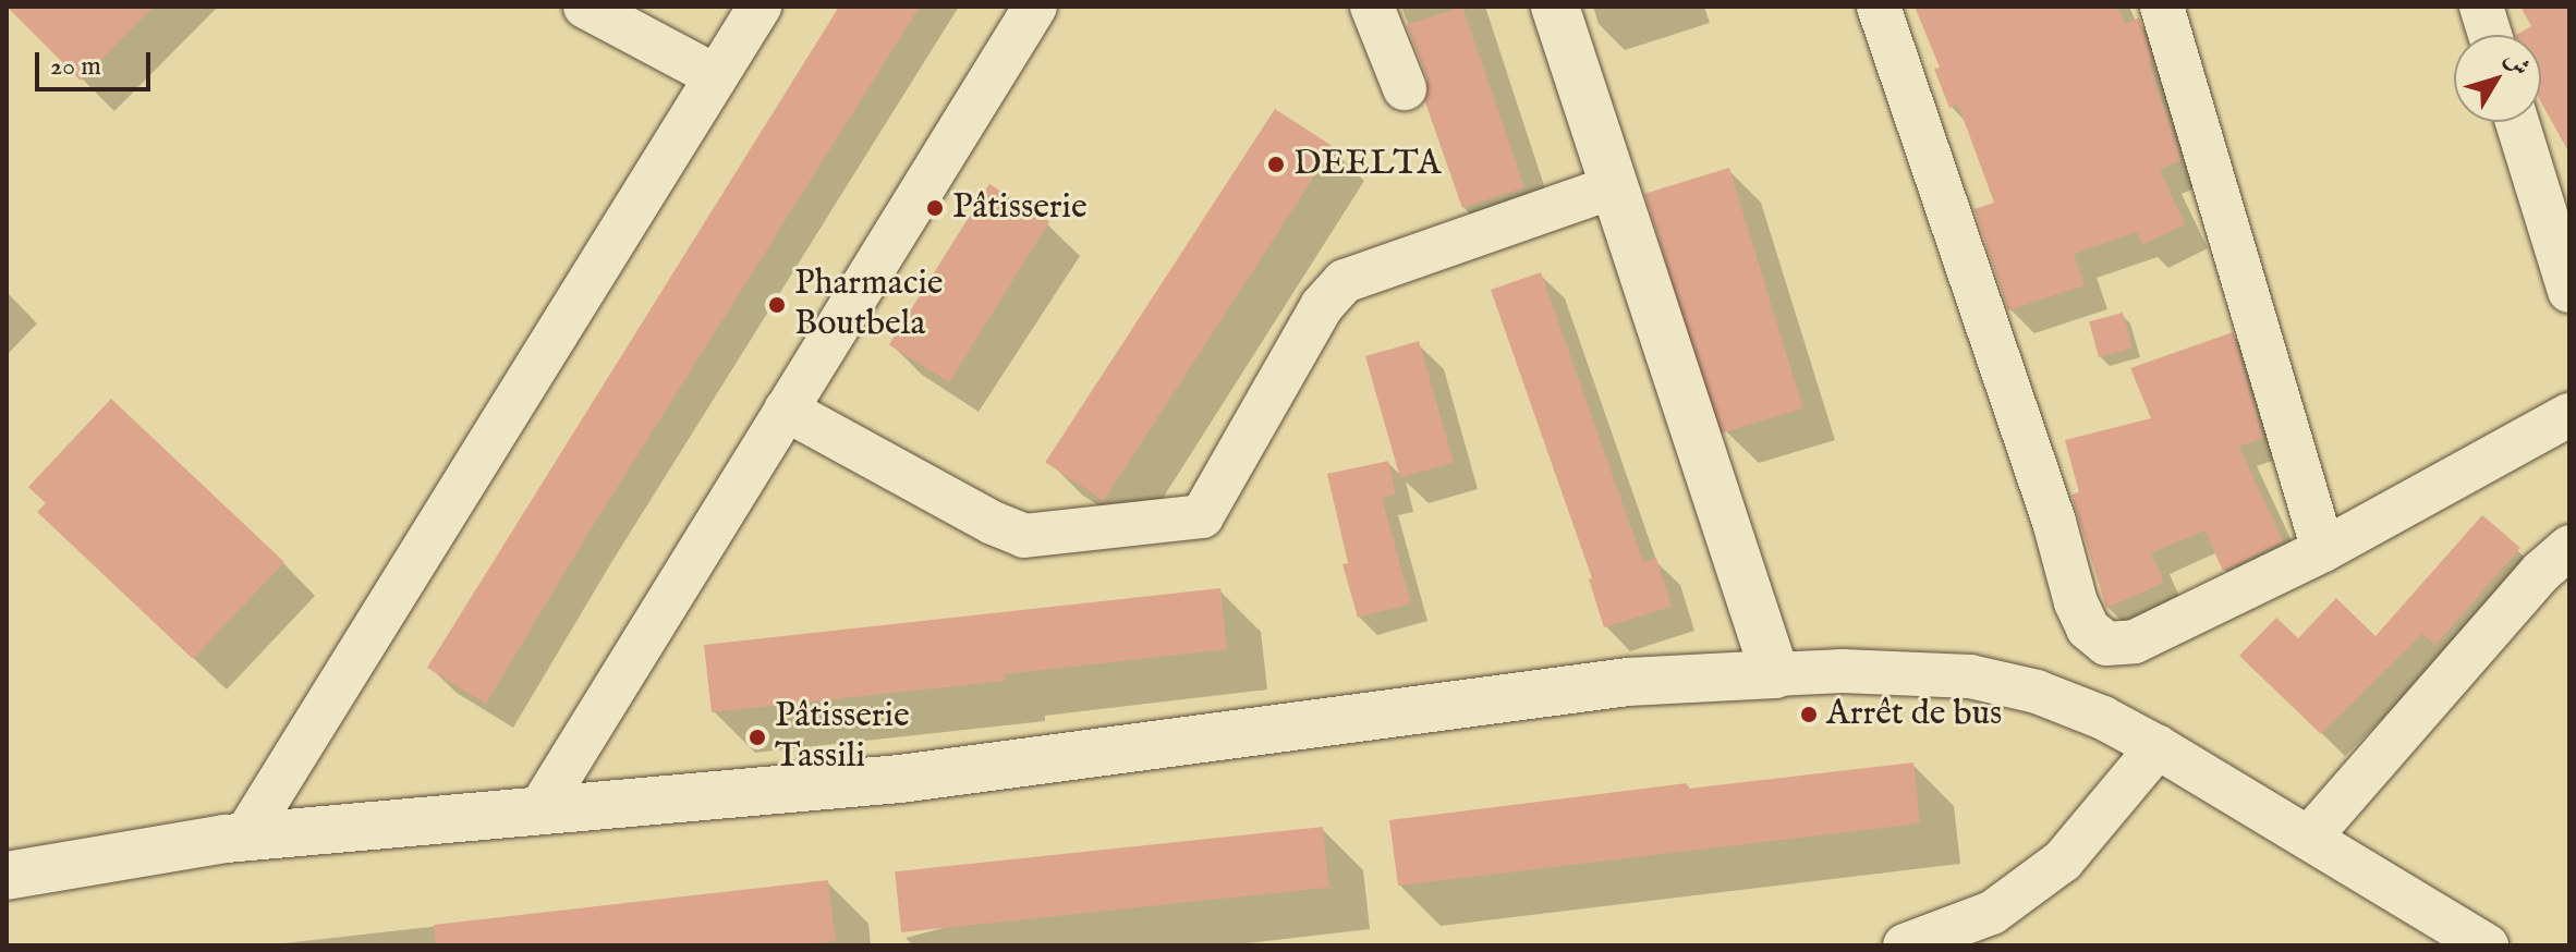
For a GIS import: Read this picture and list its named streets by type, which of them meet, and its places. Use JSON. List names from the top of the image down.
{
  "places": [
    "DEELTA",
    "Pâtisserie",
    "Pharmacie Boutbela",
    "Arrêt de bus",
    "Pâtisserie Tassili"
  ],
  "scale_bar": "20 m",
  "north": "top right"
}
